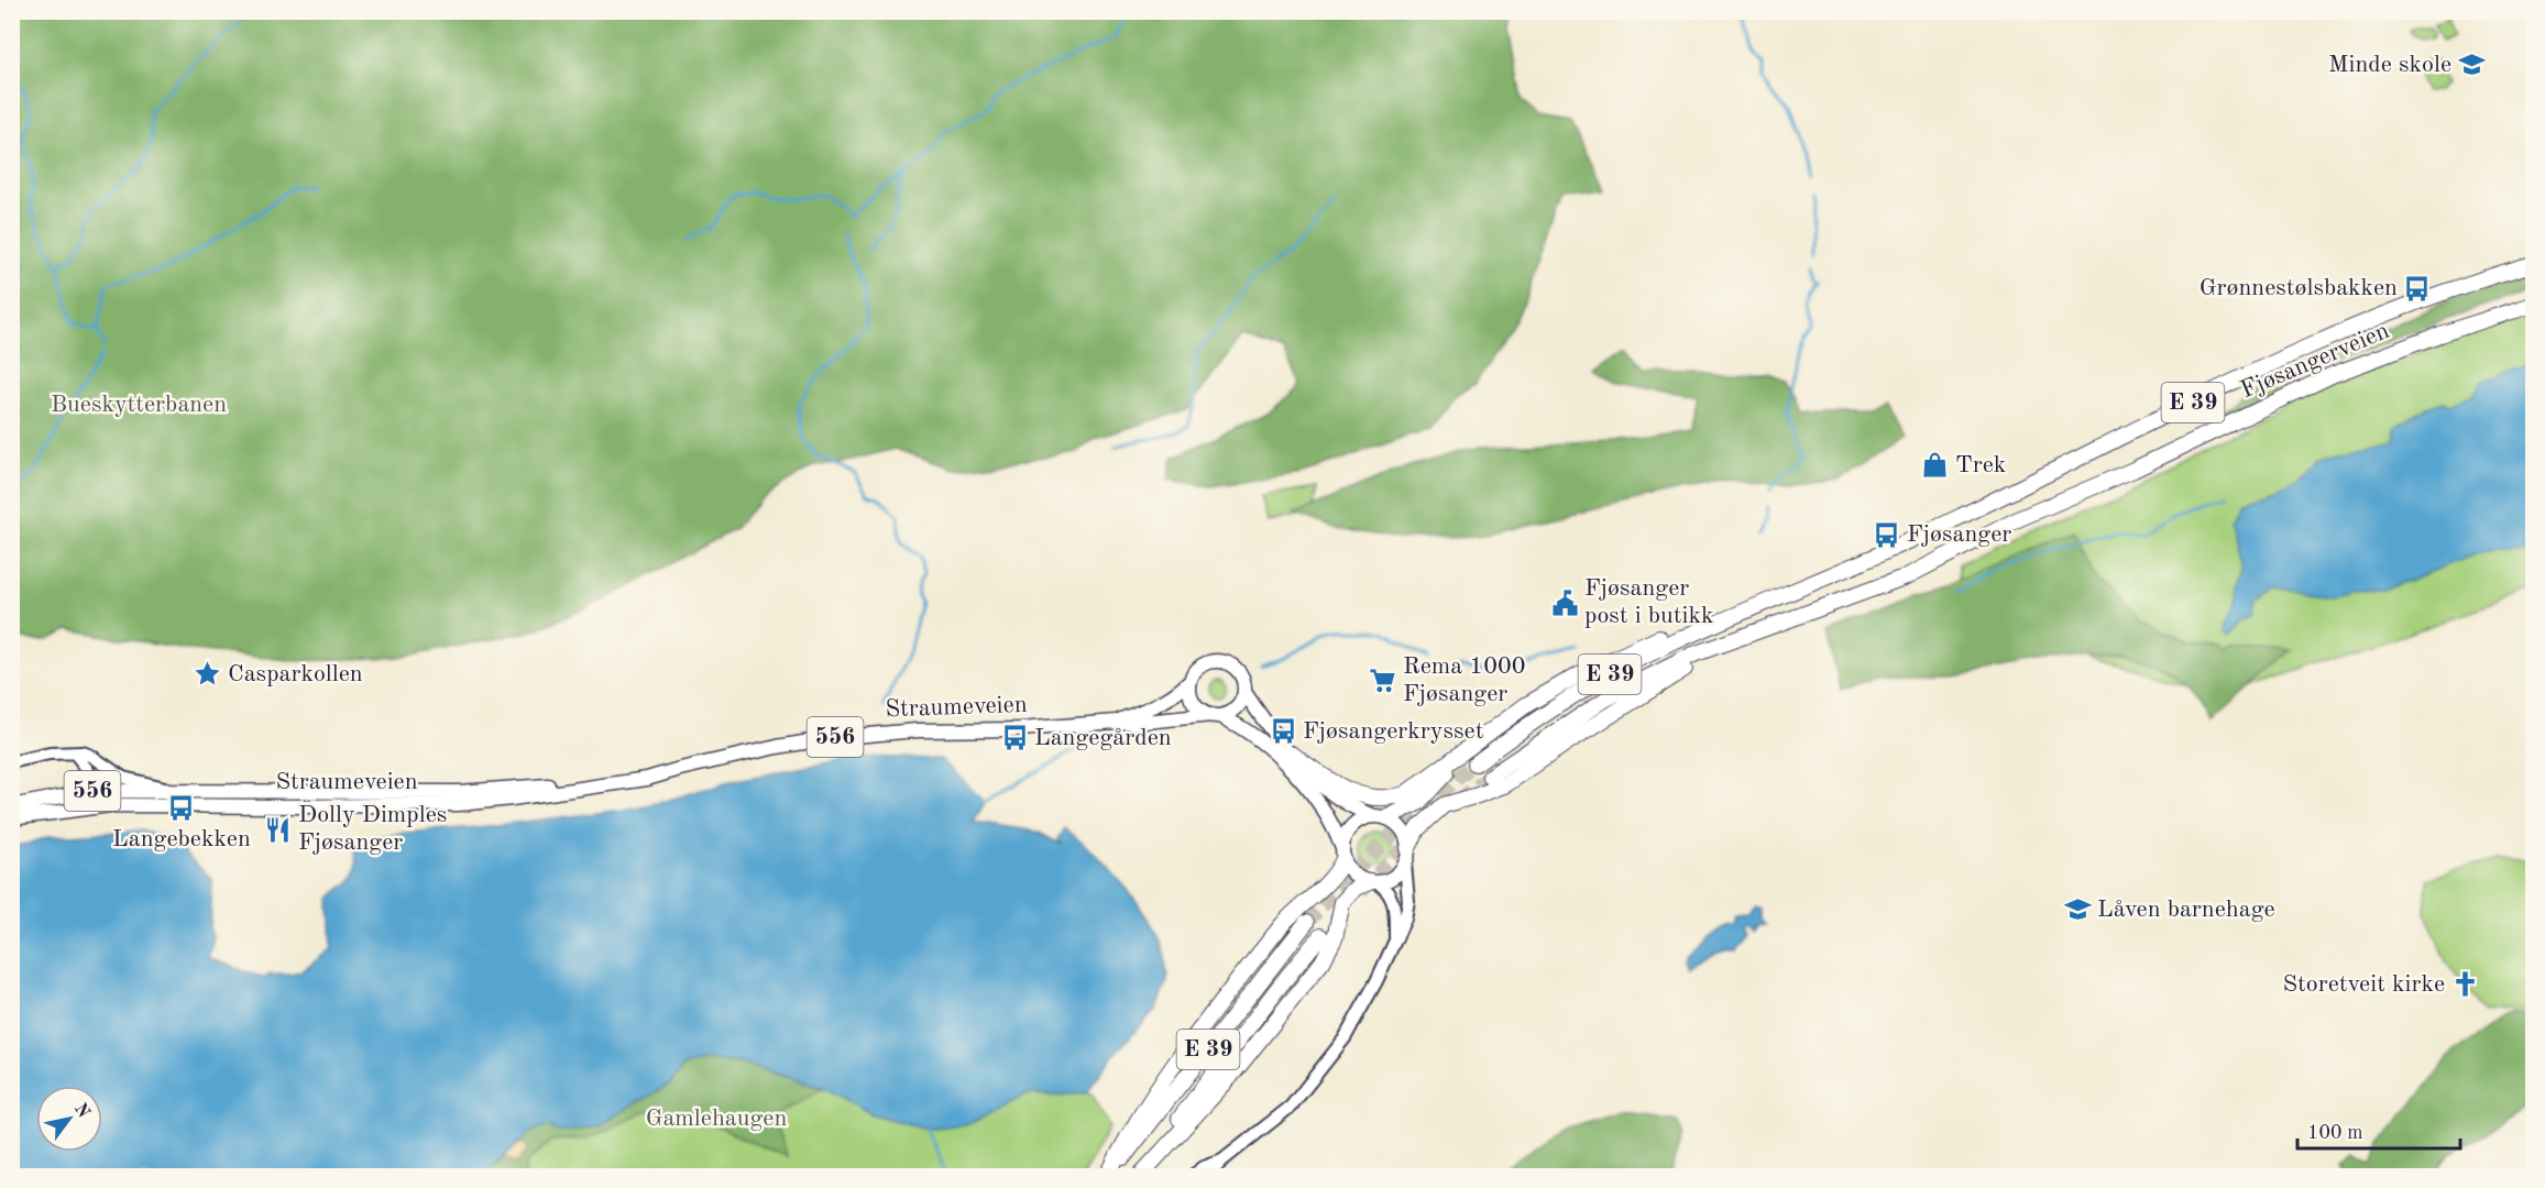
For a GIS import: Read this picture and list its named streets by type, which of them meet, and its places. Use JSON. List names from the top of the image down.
{
  "streets": {
    "highway": ["Fjøsangerveien", "E 39"],
    "main road": ["Straumeveien", "556"]
  },
  "crossings": [
    ["Fjøsangerveien", "E 39"],
    ["E 39", "556"],
    ["Straumeveien", "556"]
  ],
  "parks": ["Bueskytterbanen", "Gamlehaugen"],
  "places": {
    "school or university": ["Minde skole", "Låven barnehage"],
    "bus stop": [
      "Grønnestølsbakken",
      "Fjøsanger",
      "Fjøsangerkrysset",
      "Langegården",
      "Langebekken"
    ],
    "shop": ["Trek"],
    "public building": ["Fjøsanger post i butikk"],
    "place": ["Casparkollen"],
    "supermarket": ["Rema 1000 Fjøsanger"],
    "restaurant": ["Dolly Dimples Fjøsanger"],
    "church": ["Storetveit kirke"]
  },
  "scale_bar": "100 m",
  "north": "top right"
}
